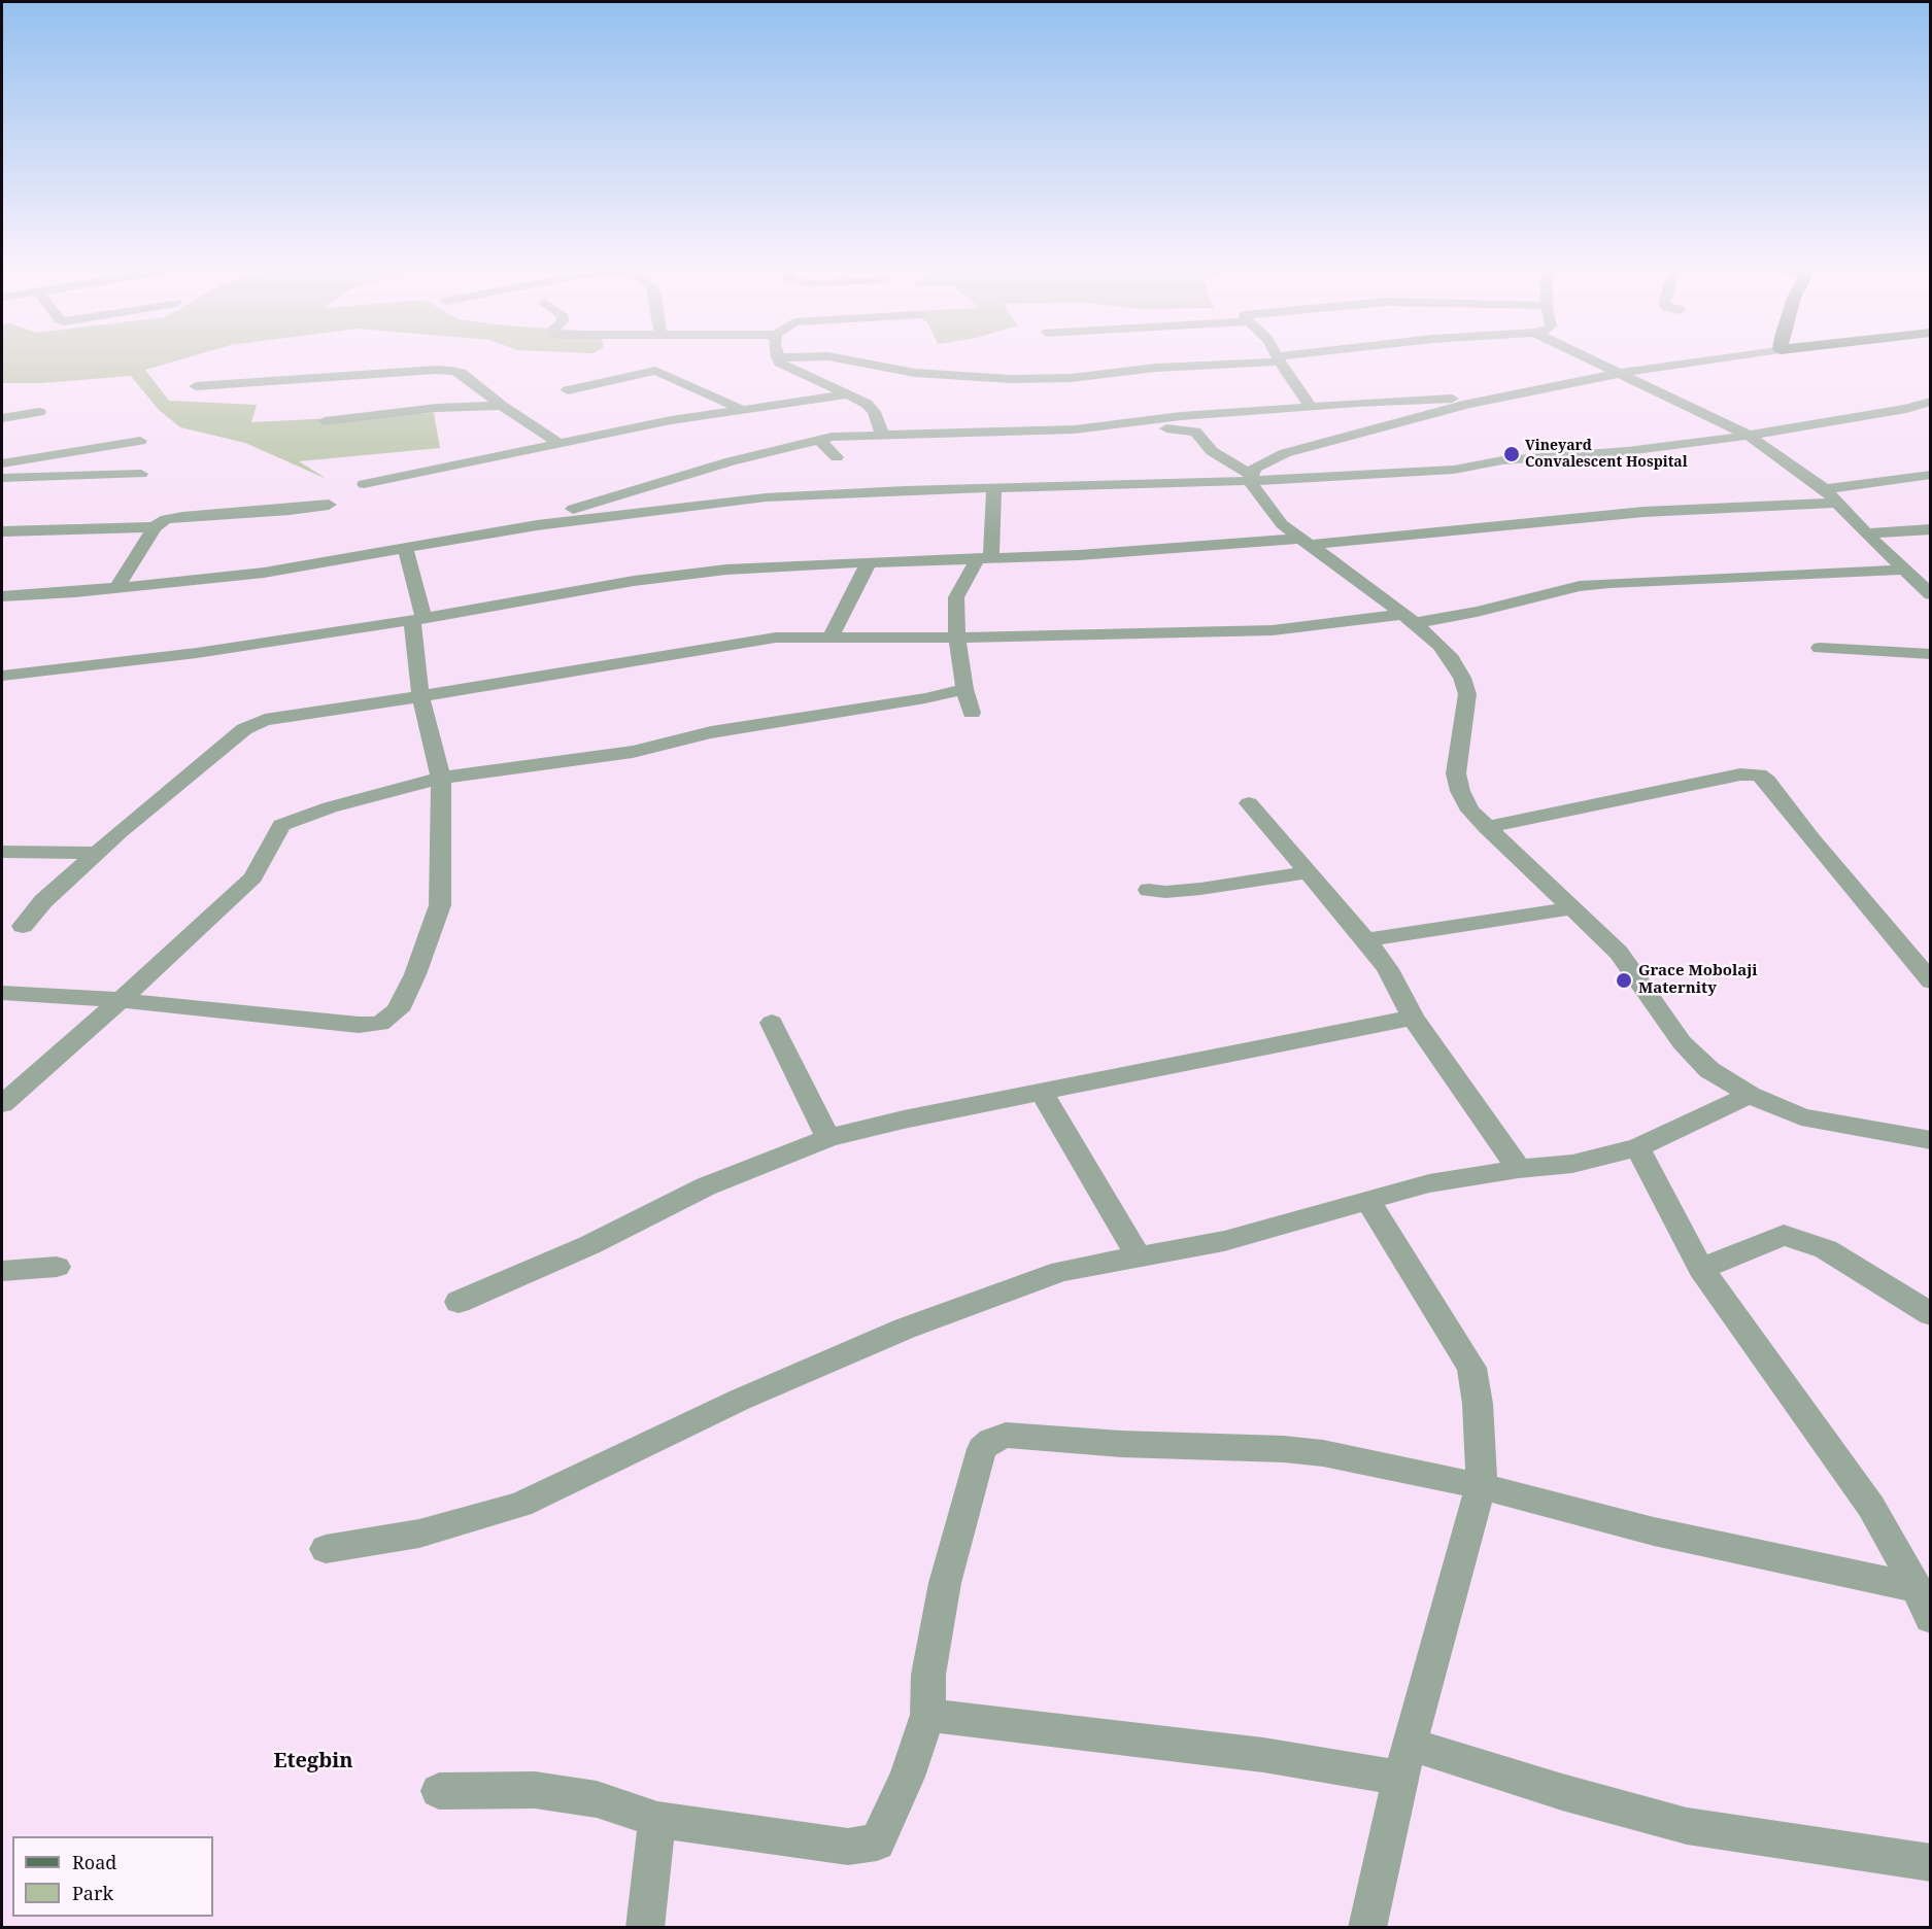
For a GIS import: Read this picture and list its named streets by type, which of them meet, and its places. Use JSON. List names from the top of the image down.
{
  "districts": ["Etegbin"],
  "places": ["Vineyard Convalescent Hospital", "Grace Mobolaji Maternity"],
  "legend": ["Road", "Park"]
}
